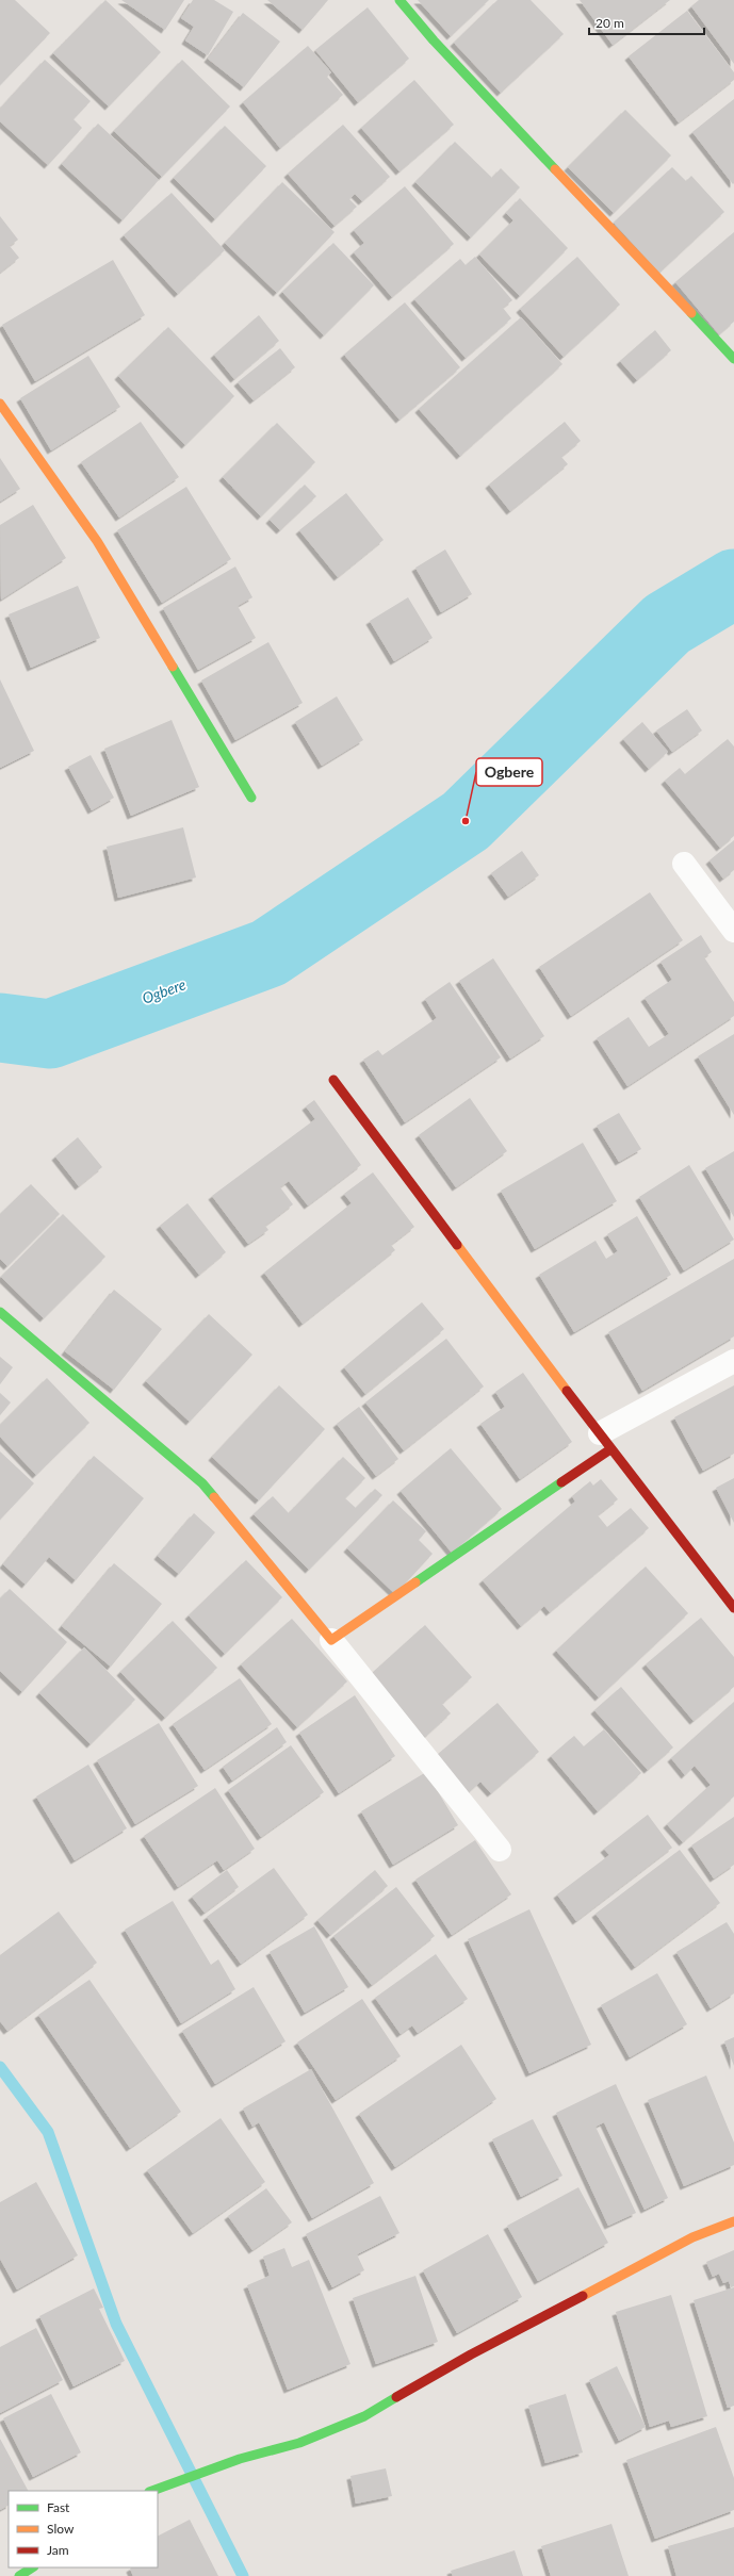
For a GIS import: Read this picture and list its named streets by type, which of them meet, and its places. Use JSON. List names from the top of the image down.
{
  "water": ["Ogbere"],
  "places": ["Ogbere"],
  "legend": ["Fast", "Slow", "Jam"],
  "scale_bar": "20 m"
}
